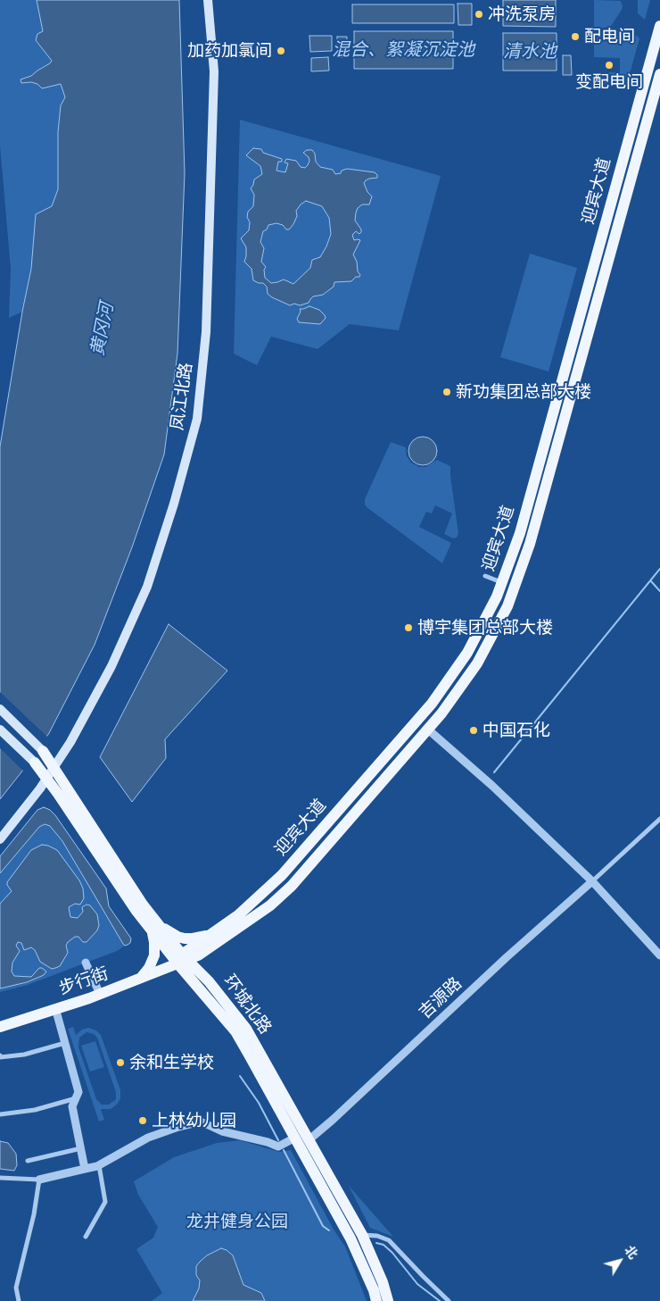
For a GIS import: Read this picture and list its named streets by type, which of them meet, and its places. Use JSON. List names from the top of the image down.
{
  "streets": {
    "main road": [
      "迎宾大道",
      "凤江北路",
      "步行街",
      "环城北路"
    ],
    "street": ["吉源路"]
  },
  "crossings": [
    ["迎宾大道", "步行街"],
    ["迎宾大道", "环城北路"],
    ["凤江北路", "环城北路"],
    ["步行街", "环城北路"],
    ["吉源路", "环城北路"]
  ],
  "water": ["混合、絮凝沉淀池", "清水池", "黄冈河"],
  "parks": ["龙井健身公园"],
  "places": [
    "冲洗泵房",
    "配电间",
    "加药加氯间",
    "变配电间",
    "新功集团总部大楼",
    "博宇集团总部大楼",
    "中国石化",
    "余和生学校",
    "上林幼儿园"
  ],
  "north": "top right"
}
